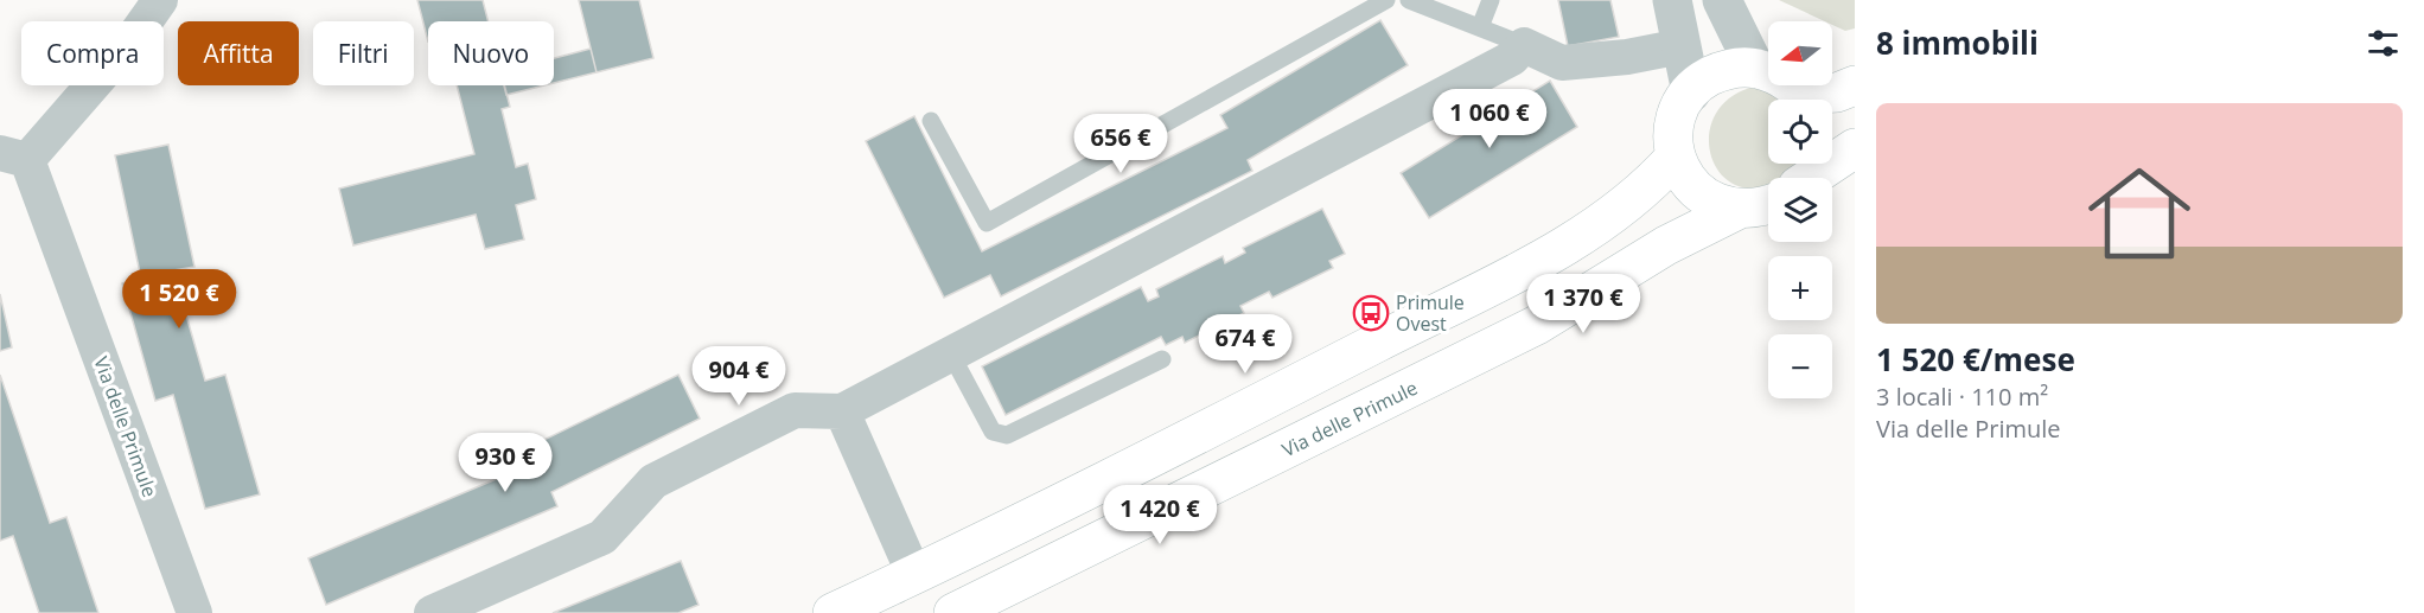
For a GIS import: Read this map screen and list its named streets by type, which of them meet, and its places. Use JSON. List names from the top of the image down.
{
  "streets": {
    "main road": ["Via delle Primule"]
  },
  "places": {
    "bus stop": ["Primule Ovest"]
  },
  "north": "left",
  "page": {
    "heading": "8 immobili",
    "map_buttons": ["+", "−"],
    "chip": [
      "Compra",
      "Affitta",
      "Filtri",
      "Nuovo"
    ],
    "list": [
      {
        "name": "1 520 €/mese",
        "note": "3 locali · 110 m² · Via delle Primule"
      }
    ],
    "price": [
      "1 060 €",
      "656 €",
      "1 520 €",
      "1 370 €",
      "674 €",
      "904 €",
      "930 €",
      "1 420 €"
    ]
  }
}
